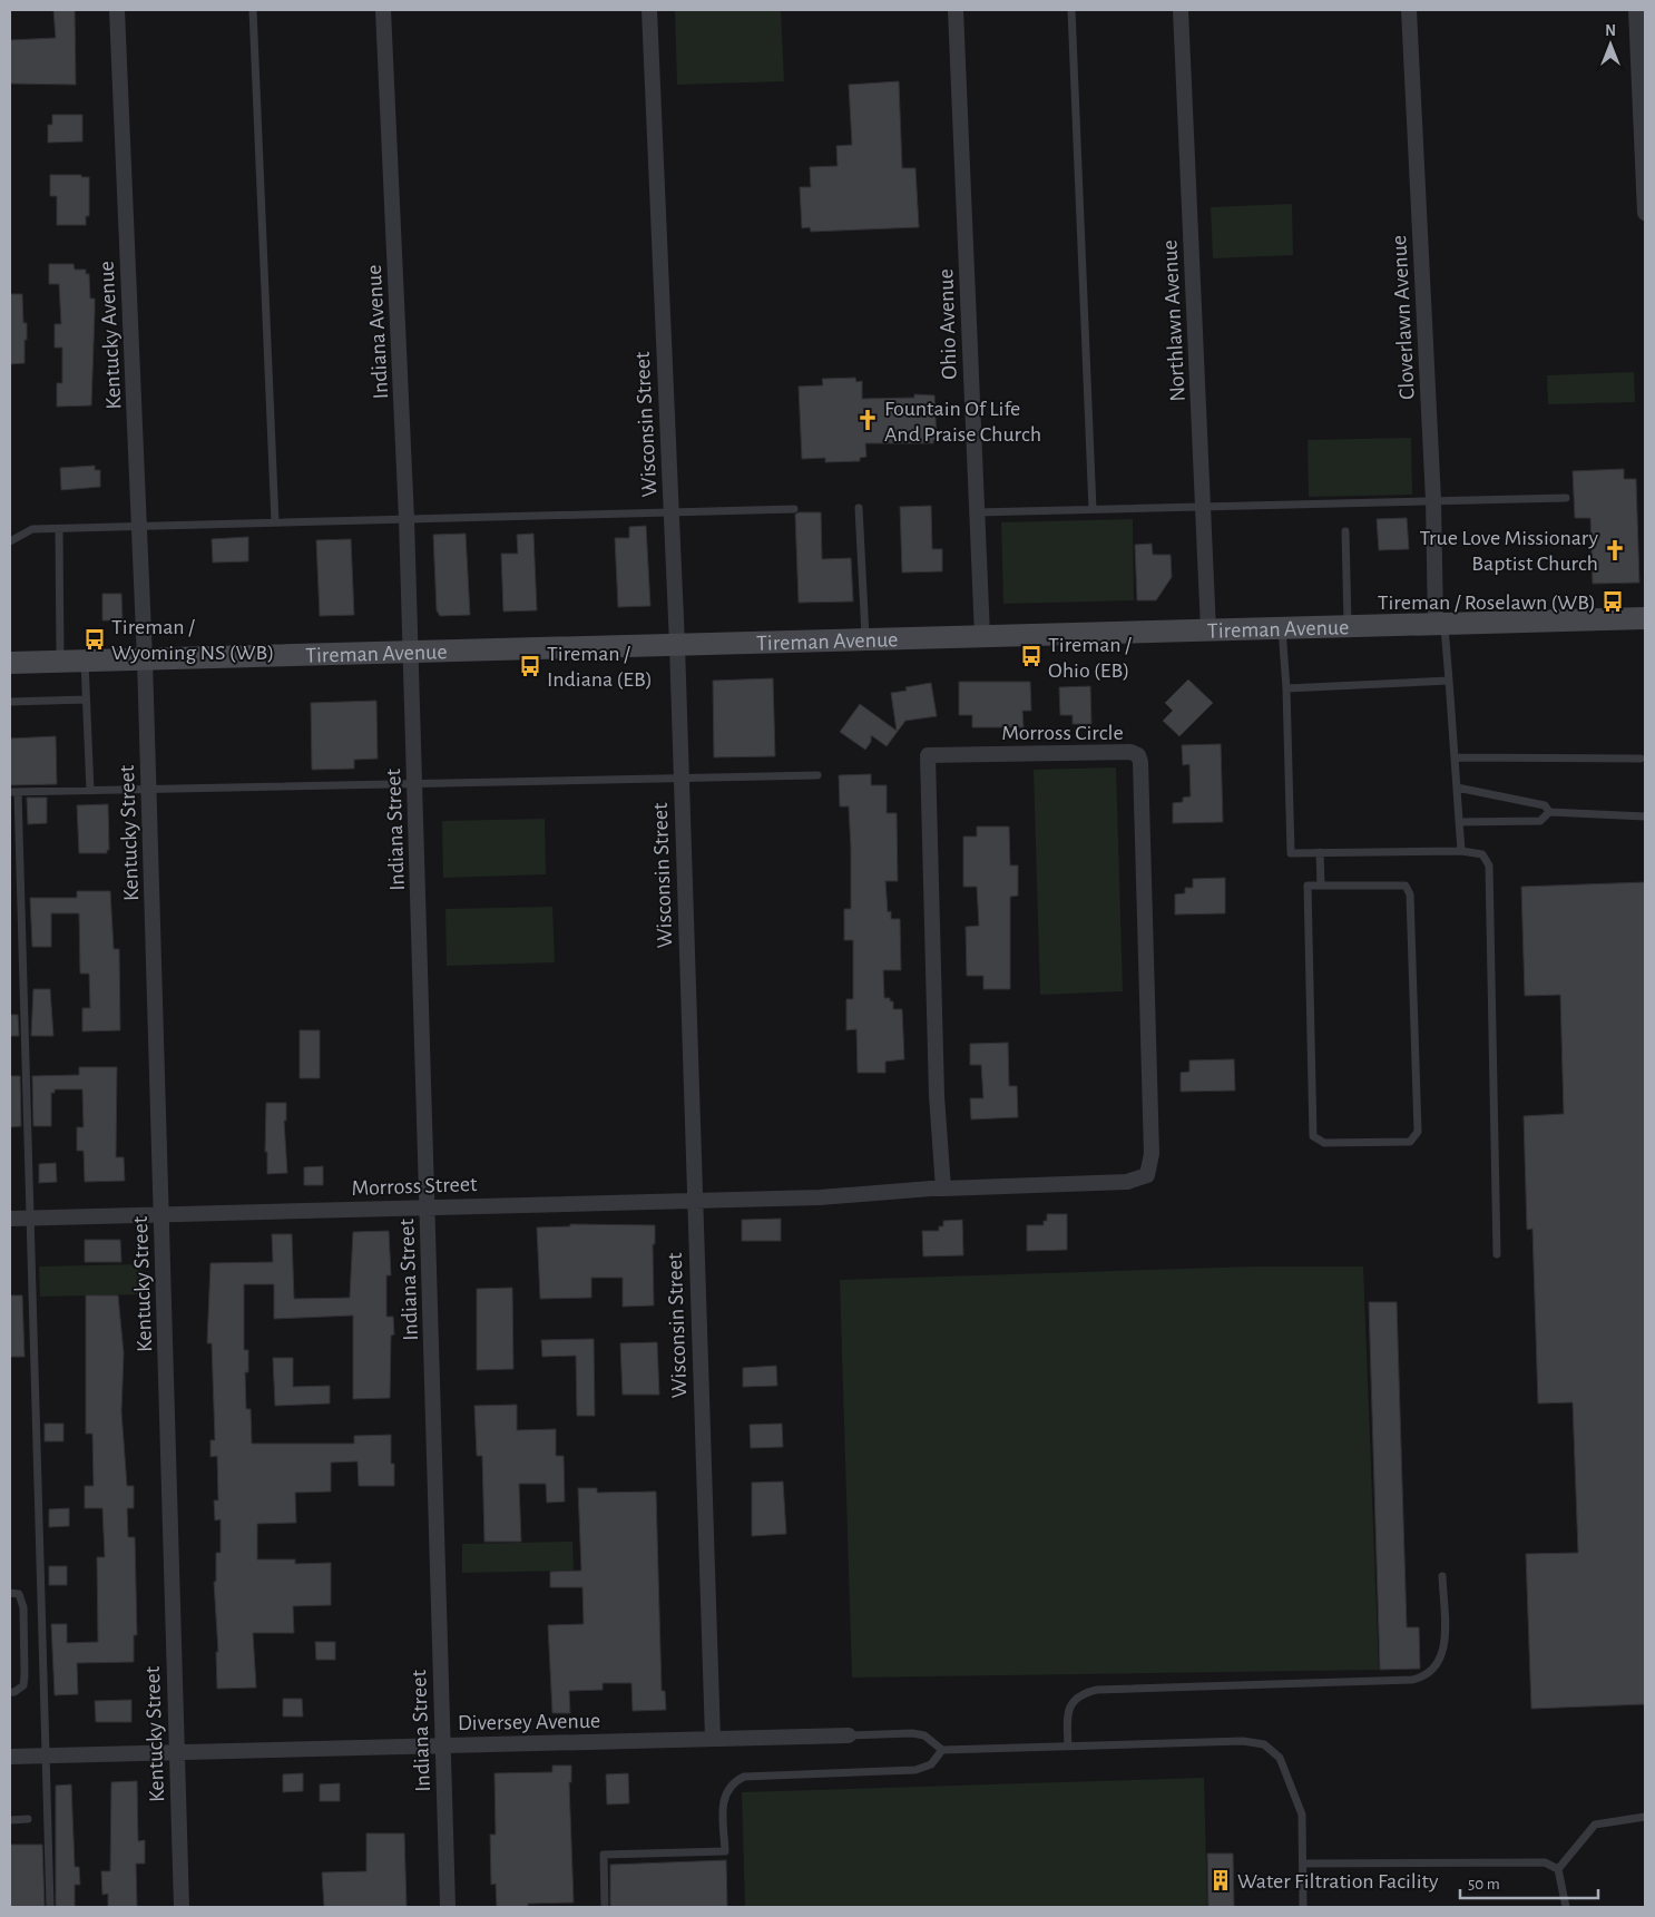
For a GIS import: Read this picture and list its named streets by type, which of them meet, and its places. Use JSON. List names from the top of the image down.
{
  "streets": {
    "street": [
      "Cloverlawn Avenue",
      "Northlawn Avenue",
      "Ohio Avenue",
      "Indiana Avenue",
      "Kentucky Avenue",
      "Wisconsin Street",
      "Tireman Avenue",
      "Morross Circle",
      "Indiana Street",
      "Kentucky Street",
      "Morross Street",
      "Diversey Avenue"
    ]
  },
  "crossings": [
    ["Cloverlawn Avenue", "Tireman Avenue"],
    ["Northlawn Avenue", "Tireman Avenue"],
    ["Ohio Avenue", "Tireman Avenue"],
    ["Indiana Avenue", "Tireman Avenue"],
    ["Indiana Avenue", "Indiana Street"],
    ["Kentucky Avenue", "Tireman Avenue"],
    ["Kentucky Avenue", "Kentucky Street"],
    ["Wisconsin Street", "Tireman Avenue"],
    ["Wisconsin Street", "Morross Street"],
    ["Wisconsin Street", "Diversey Avenue"],
    ["Tireman Avenue", "Indiana Street"],
    ["Tireman Avenue", "Kentucky Street"],
    ["Morross Circle", "Morross Street"],
    ["Indiana Street", "Morross Street"],
    ["Indiana Street", "Diversey Avenue"],
    ["Kentucky Street", "Morross Street"],
    ["Kentucky Street", "Diversey Avenue"]
  ],
  "places": {
    "church": ["Fountain Of Life And Praise Church", "True Love Missionary Baptist Church"],
    "bus stop": [
      "Tireman / Roselawn (WB)",
      "Tireman / Wyoming NS (WB)",
      "Tireman / Ohio (EB)",
      "Tireman / Indiana (EB)"
    ],
    "building": ["Water Filtration Facility"]
  },
  "scale_bar": "50 m",
  "north": "top"
}
